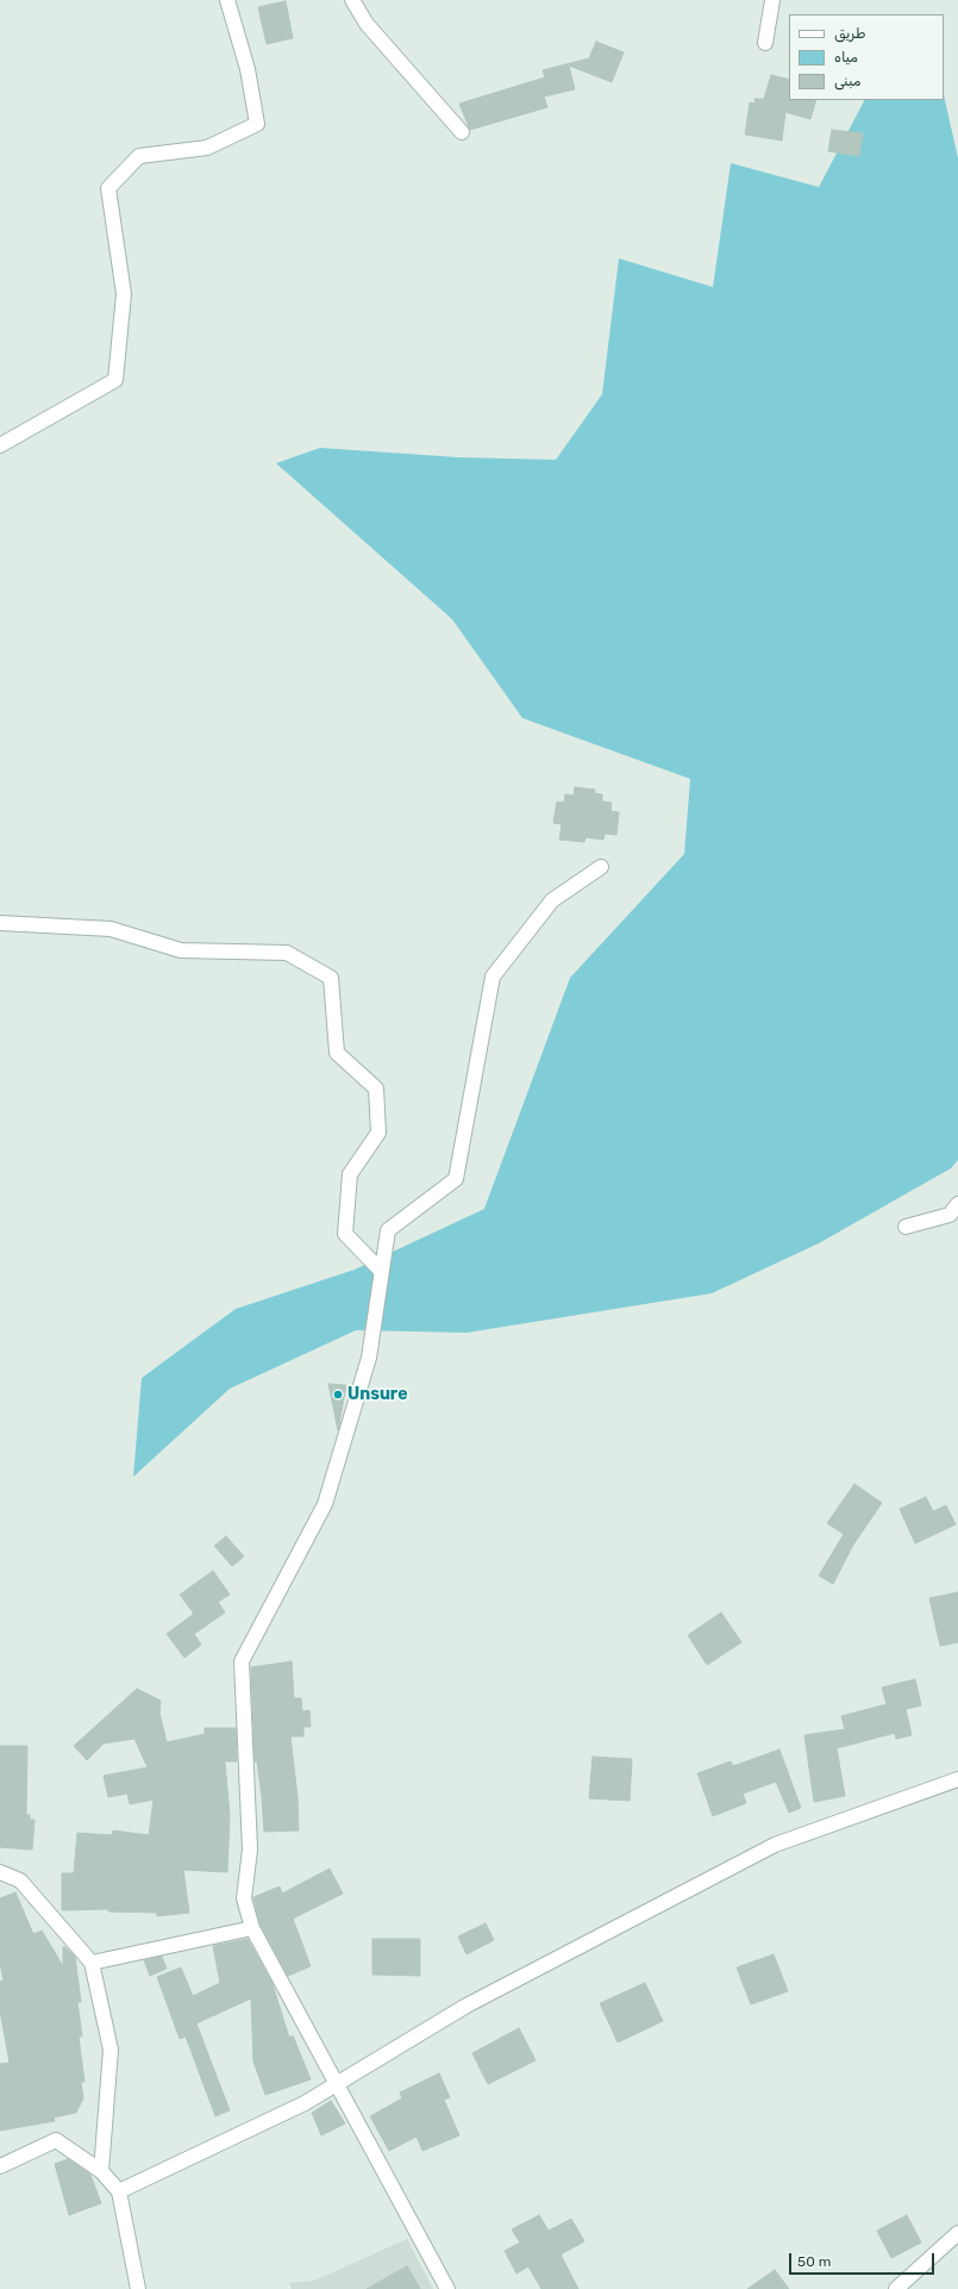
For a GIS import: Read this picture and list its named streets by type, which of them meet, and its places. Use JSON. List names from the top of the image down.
{
  "places": ["Unsure"],
  "legend": ["طريق", "مياه", "مبنى"],
  "scale_bar": "50 m"
}
